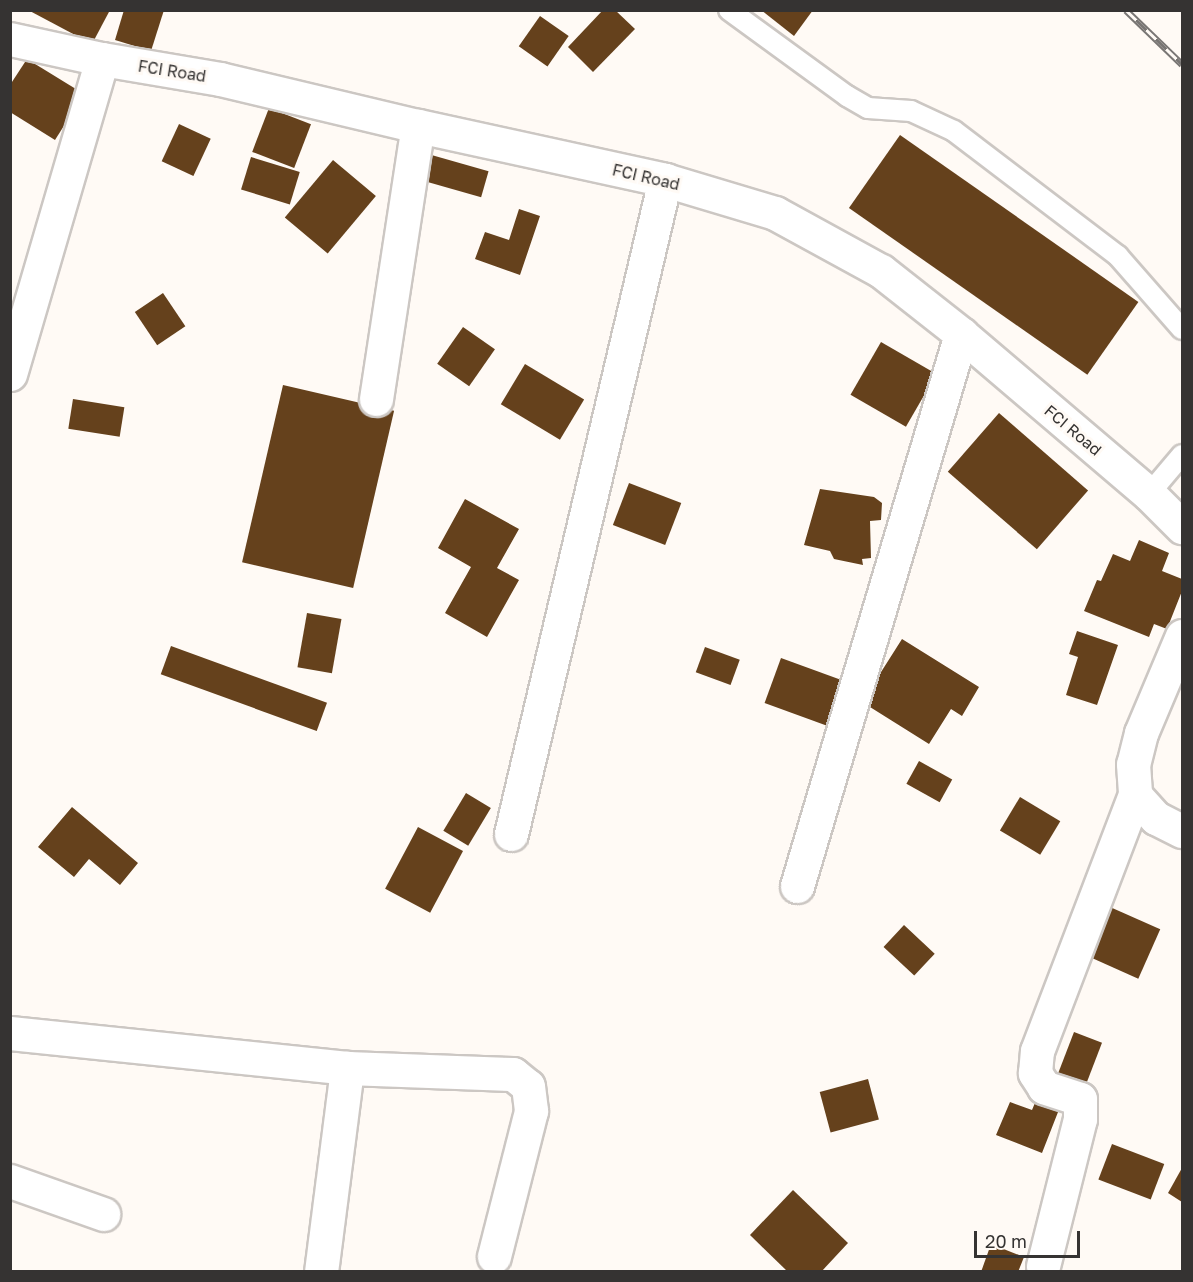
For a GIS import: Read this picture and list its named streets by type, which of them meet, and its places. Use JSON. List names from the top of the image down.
{
  "streets": {
    "street": ["FCI Road"]
  },
  "scale_bar": "20 m"
}
